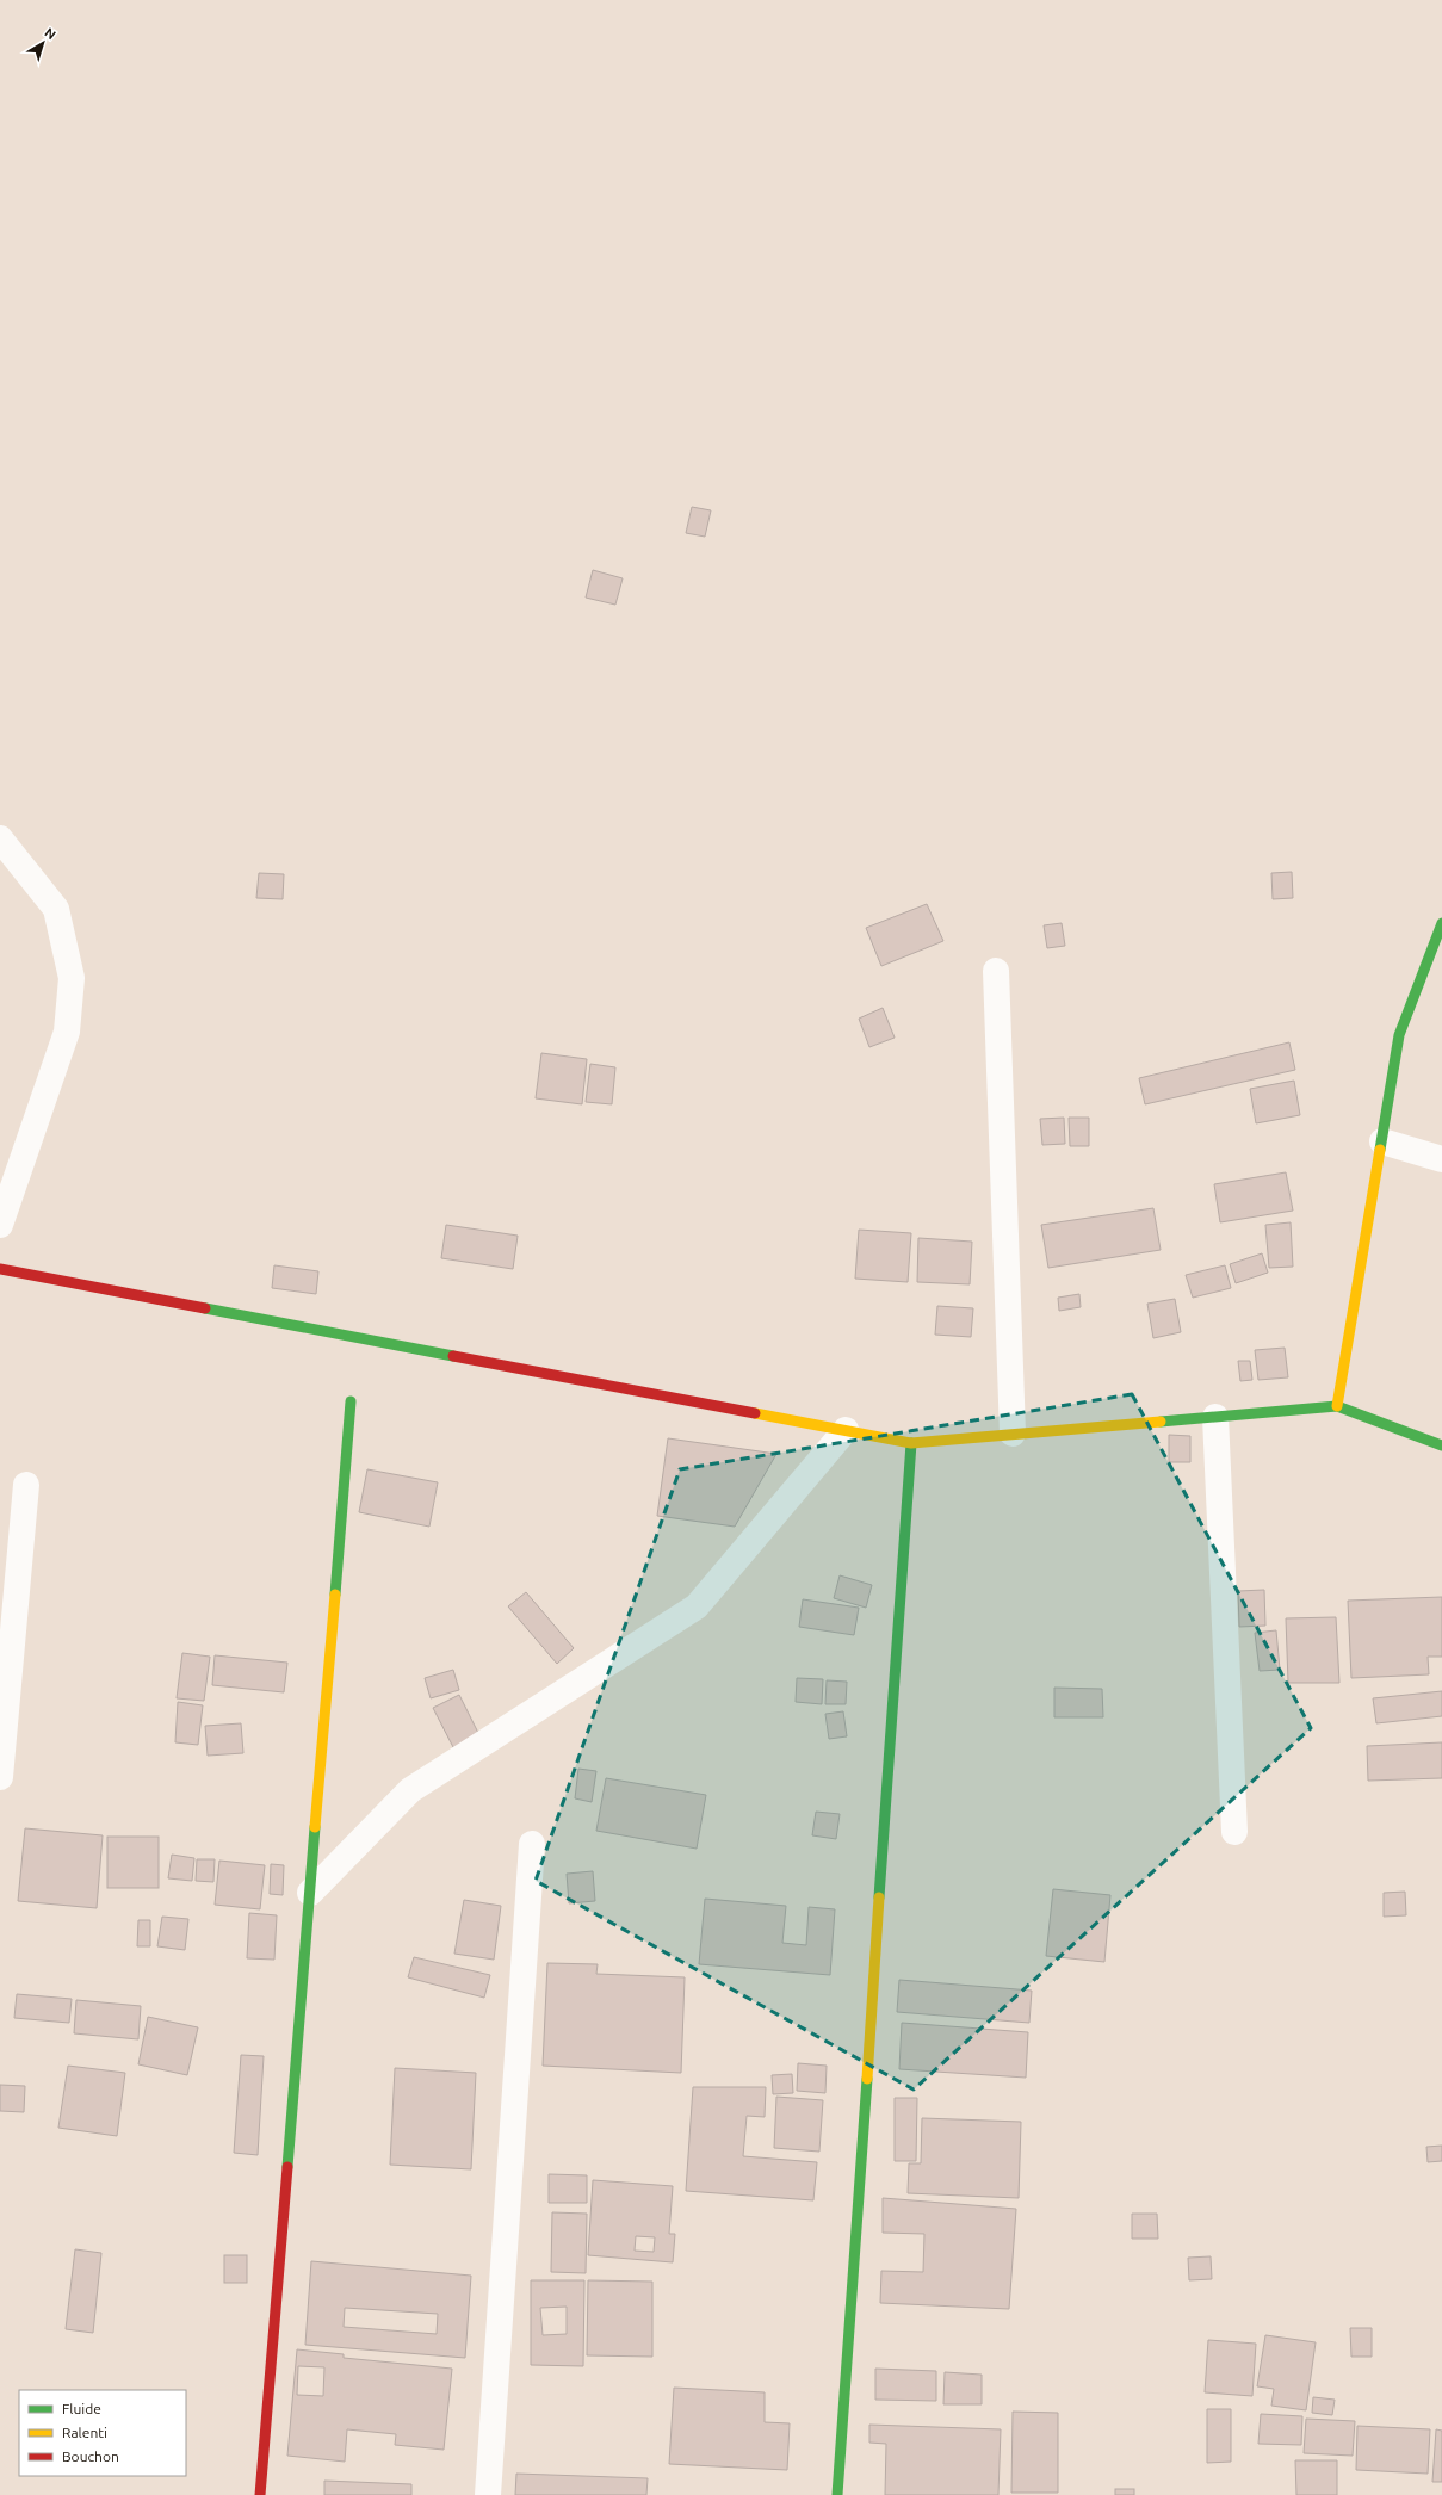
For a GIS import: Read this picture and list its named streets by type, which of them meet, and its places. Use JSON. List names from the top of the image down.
{
  "legend": ["Fluide", "Ralenti", "Bouchon"],
  "north": "top right"
}
